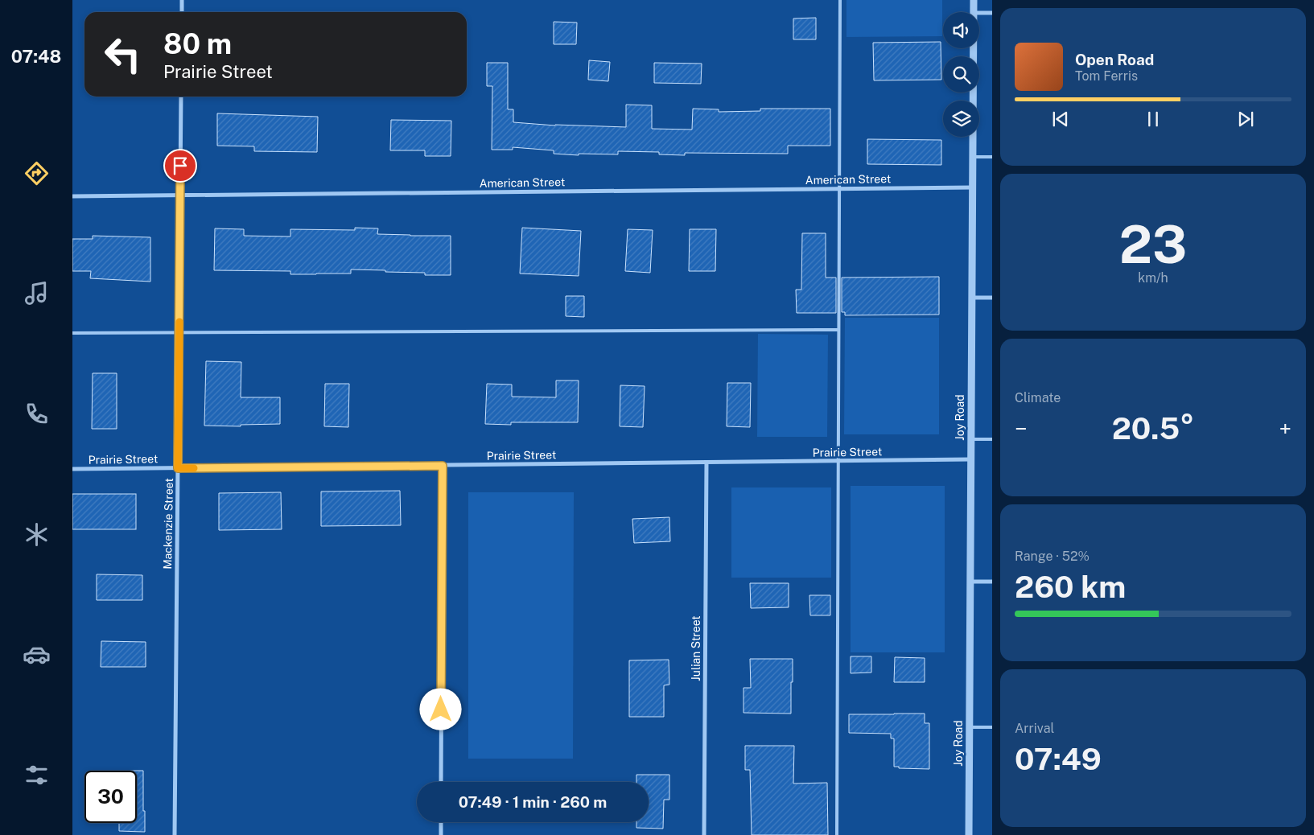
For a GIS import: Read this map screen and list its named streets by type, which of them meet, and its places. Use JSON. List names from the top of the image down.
{
  "streets": {
    "street": [
      "American Street",
      "Joy Road",
      "Prairie Street",
      "Mackenzie Street",
      "Julian Street"
    ]
  },
  "crossings": [
    ["American Street", "Joy Road"],
    ["American Street", "Mackenzie Street"],
    ["Joy Road", "Prairie Street"],
    ["Prairie Street", "Mackenzie Street"],
    ["Prairie Street", "Julian Street"]
  ],
  "page": {
    "tabs": "07:48",
    "turn": ["80 m", "Prairie Street"],
    "song": ["Open Road", "Tom Ferris"],
    "tile": [
      ["23", "km/h"],
      "Climate",
      ["Range · 52%", "260 km"],
      ["Arrival", "07:49"]
    ],
    "heat": ["−", "20.5°", "+"],
    "limit": "30",
    "trip": "07:49 · 1 min · 260 m"
  }
}
